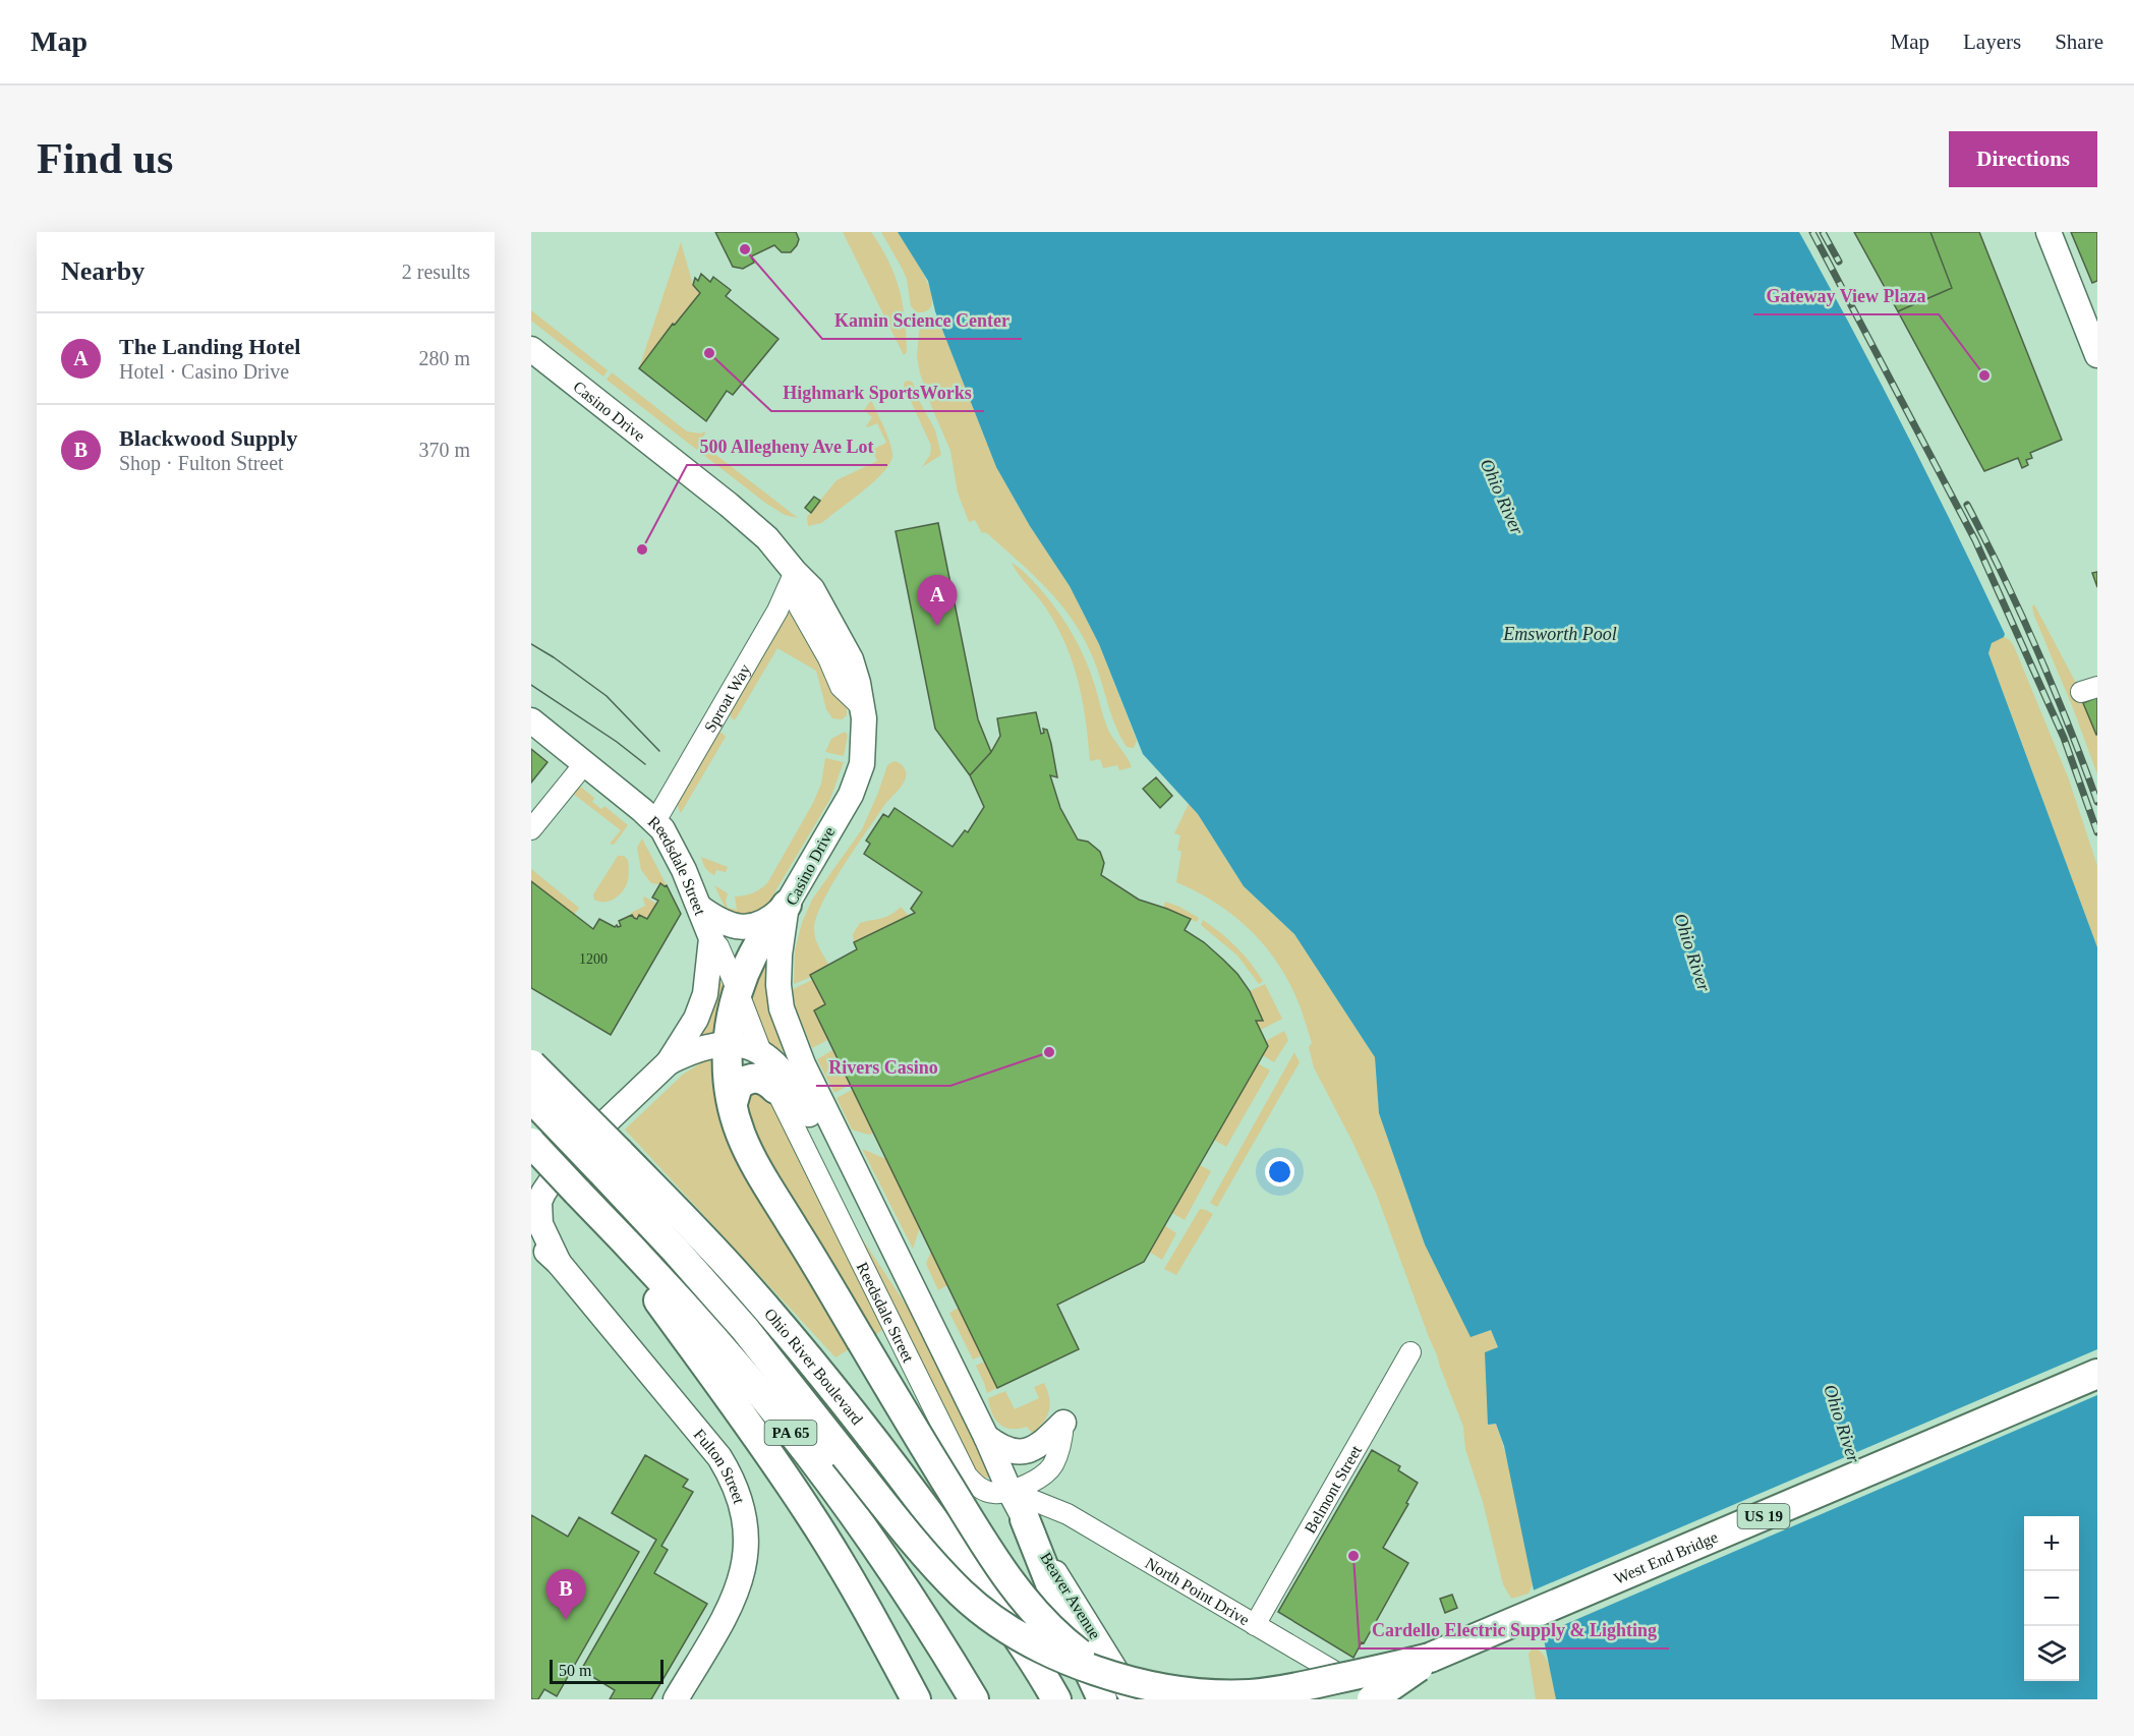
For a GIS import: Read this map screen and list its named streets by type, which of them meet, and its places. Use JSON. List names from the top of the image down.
{
  "streets": {
    "highway": [
      "Ohio River Boulevard",
      "PA 65",
      "US 19",
      "West End Bridge"
    ],
    "main road": ["Casino Drive", "Reedsdale Street", "Fulton Street"],
    "street": ["Sproat Way", "Belmont Street", "North Point Drive"]
  },
  "crossings": [
    ["Casino Drive", "Sproat Way"],
    ["Casino Drive", "Reedsdale Street"],
    ["Sproat Way", "Reedsdale Street"],
    ["Reedsdale Street", "North Point Drive"],
    ["Belmont Street", "North Point Drive"],
    ["US 19", "West End Bridge"]
  ],
  "water": ["Ohio River", "Emsworth Pool"],
  "places": [
    "Kamin Science Center",
    "Highmark SportsWorks",
    "Gateway View Plaza",
    "500 Allegheny Ave Lot",
    "Rivers Casino",
    "Cardello Electric Supply & Lighting"
  ],
  "house_numbers": ["1200"],
  "scale_bar": "50 m",
  "page": {
    "header": "Map",
    "nav": ["Map", "Layers", "Share"],
    "buttons": "Directions",
    "title": "Find us",
    "heading": ["Nearby", "2 results"],
    "list": [
      {
        "mark": "A",
        "name": "The Landing Hotel",
        "note": "Hotel · Casino Drive",
        "value": "280 m"
      },
      {
        "mark": "B",
        "name": "Blackwood Supply",
        "note": "Shop · Fulton Street",
        "value": "370 m"
      }
    ],
    "pins": ["A", "B"],
    "map_buttons": ["+", "−"],
    "scale": "50 m"
  }
}
